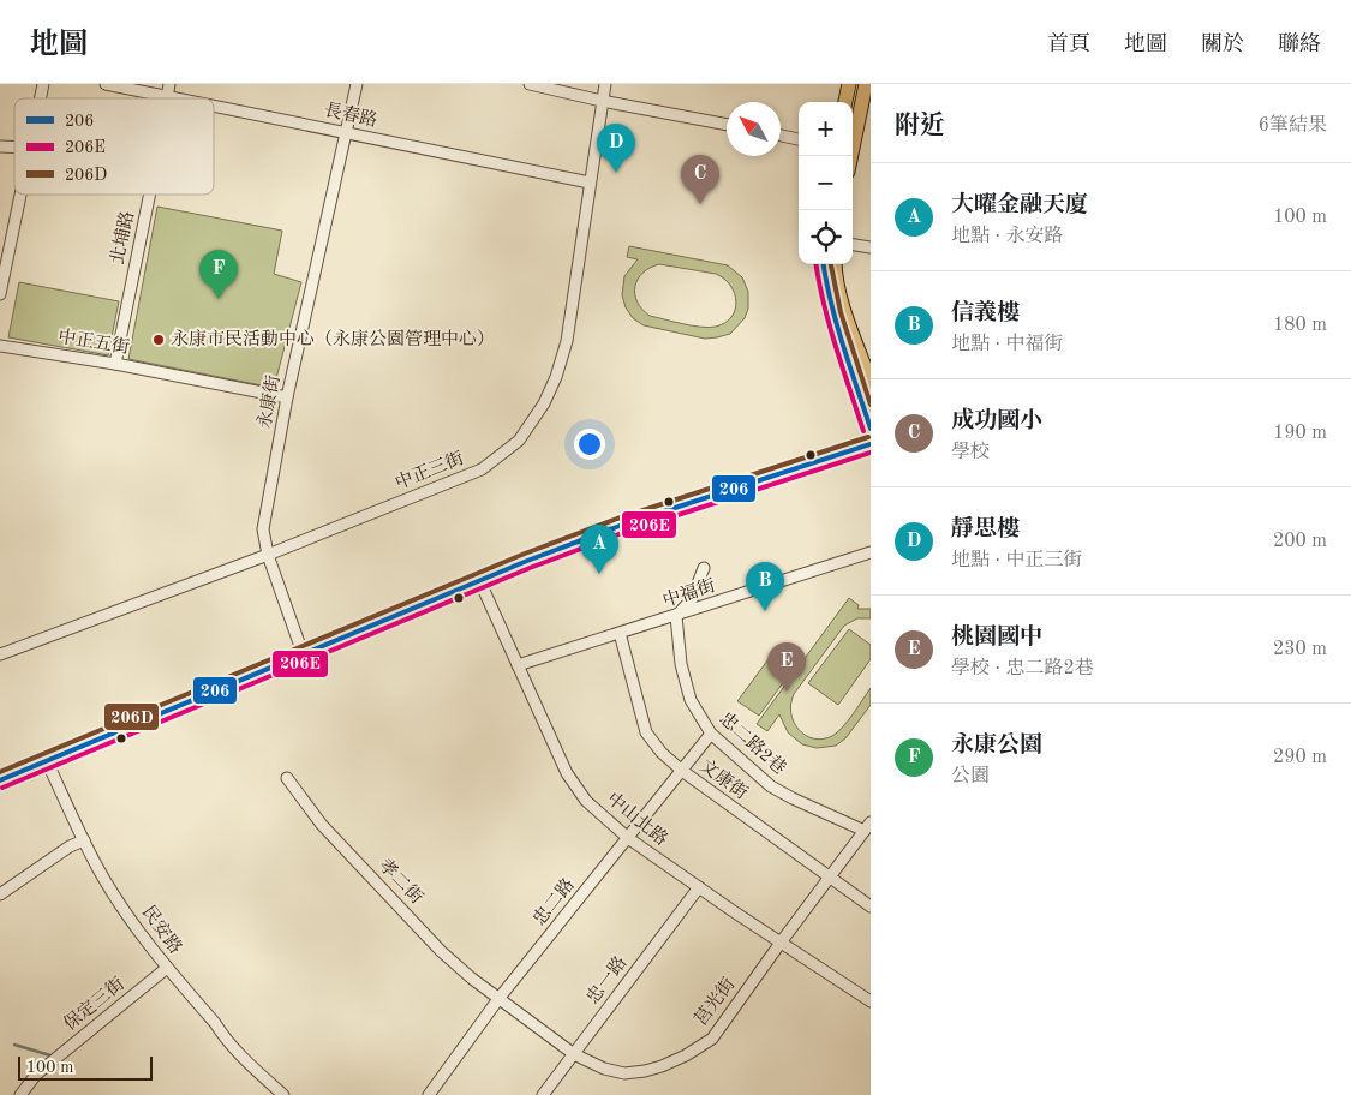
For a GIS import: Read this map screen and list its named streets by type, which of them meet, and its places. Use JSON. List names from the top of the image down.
{
  "streets": {
    "street": [
      "長春路",
      "北埔路",
      "中正五街",
      "永康街",
      "中正三街",
      "中福街",
      "忠二路2巷",
      "文康街",
      "中山北路",
      "孝二街",
      "忠二路",
      "民安路",
      "忠一路",
      "莒光街",
      "保定三街"
    ]
  },
  "crossings": [
    ["長春路", "北埔路"],
    ["長春路", "永康街"],
    ["長春路", "中正三街"],
    ["北埔路", "中正五街"],
    ["中正五街", "永康街"],
    ["永康街", "中正三街"],
    ["中福街", "忠二路2巷"],
    ["中福街", "文康街"],
    ["中福街", "中山北路"],
    ["忠二路2巷", "忠二路"],
    ["忠二路2巷", "莒光街"],
    ["文康街", "忠二路"],
    ["文康街", "莒光街"],
    ["中山北路", "忠二路"],
    ["中山北路", "忠一路"],
    ["中山北路", "莒光街"],
    ["孝二街", "忠二路"],
    ["孝二街", "莒光街"],
    ["忠二路", "莒光街"],
    ["民安路", "保定三街"],
    ["忠一路", "莒光街"]
  ],
  "places": ["永康市民活動中心（永康公園管理中心）"],
  "lines": ["transit line 206", "transit line 206E", "transit line 206D"],
  "legend": ["206", "206E", "206D"],
  "scale_bar": "100 m",
  "north": "top left",
  "page": {
    "header": "地圖",
    "nav": [
      "首頁",
      "地圖",
      "關於",
      "聯絡"
    ],
    "heading": ["附近", "6筆結果"],
    "map_buttons": ["+", "−"],
    "pins": [
      "D",
      "C",
      "F",
      "A",
      "B",
      "E"
    ],
    "list": [
      {
        "mark": "A",
        "name": "大曜金融天廈",
        "note": "地點 · 永安路",
        "value": "100 m"
      },
      {
        "mark": "B",
        "name": "信義樓",
        "note": "地點 · 中福街",
        "value": "180 m"
      },
      {
        "mark": "C",
        "name": "成功國小",
        "note": "學校",
        "value": "190 m"
      },
      {
        "mark": "D",
        "name": "靜思樓",
        "note": "地點 · 中正三街",
        "value": "200 m"
      },
      {
        "mark": "E",
        "name": "桃園國中",
        "note": "學校 · 忠二路2巷",
        "value": "230 m"
      },
      {
        "mark": "F",
        "name": "永康公園",
        "note": "公園",
        "value": "290 m"
      }
    ],
    "scale": "100 m"
  }
}
